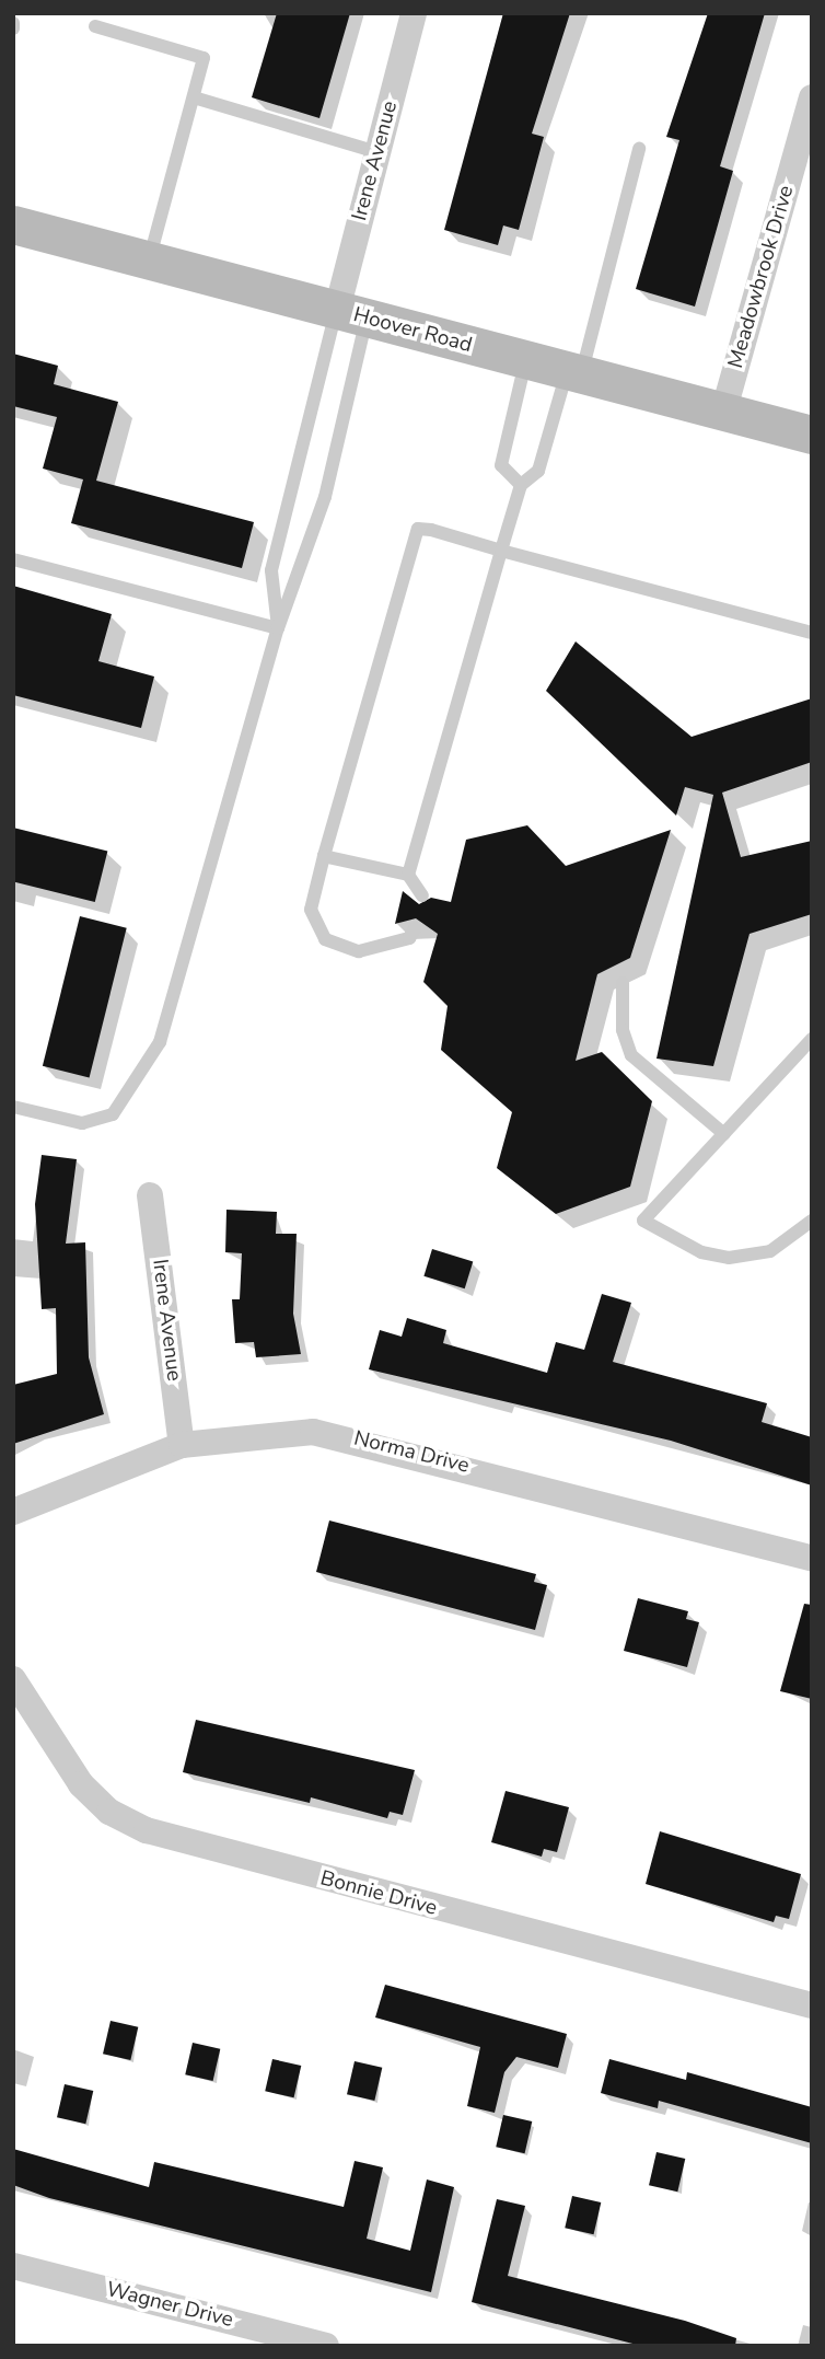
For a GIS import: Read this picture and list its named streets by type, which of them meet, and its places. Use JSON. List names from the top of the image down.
{
  "streets": {
    "main road": ["Hoover Road"],
    "street": [
      "Irene Avenue",
      "Meadowbrook Drive",
      "Norma Drive",
      "Bonnie Drive",
      "Wagner Drive"
    ]
  },
  "crossings": [
    ["Irene Avenue", "Hoover Road"],
    ["Irene Avenue", "Norma Drive"],
    ["Meadowbrook Drive", "Hoover Road"]
  ]
}
